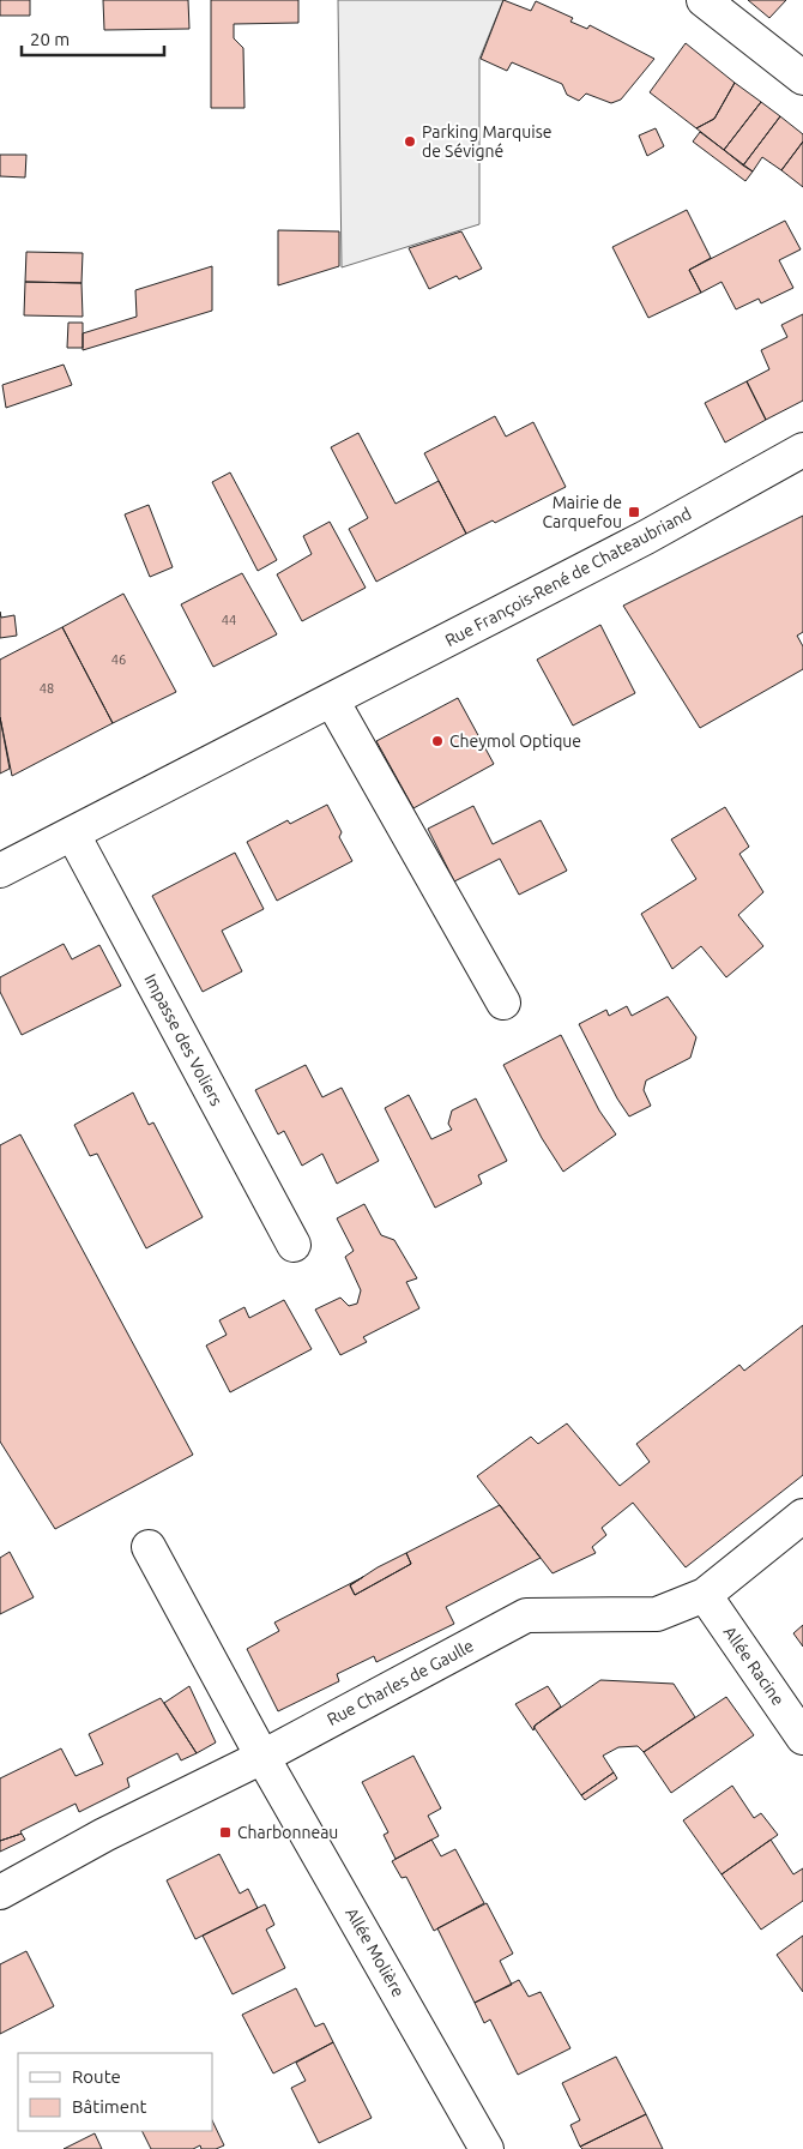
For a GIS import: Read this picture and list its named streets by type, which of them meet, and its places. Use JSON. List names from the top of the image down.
{
  "streets": {
    "street": [
      "Rue François-René de Chateaubriand",
      "Impasse des Voliers",
      "Allée Racine",
      "Rue Charles de Gaulle",
      "Allée Molière"
    ]
  },
  "crossings": [
    ["Rue François-René de Chateaubriand", "Impasse des Voliers"],
    ["Allée Racine", "Rue Charles de Gaulle"],
    ["Rue Charles de Gaulle", "Allée Molière"]
  ],
  "places": {
    "other": ["Parking Marquise de Sévigné", "Cheymol Optique"],
    "transit": ["Mairie de Carquefou", "Charbonneau"]
  },
  "house_numbers": ["44", "46", "48"],
  "legend": ["Route", "Bâtiment"],
  "scale_bar": "20 m"
}
